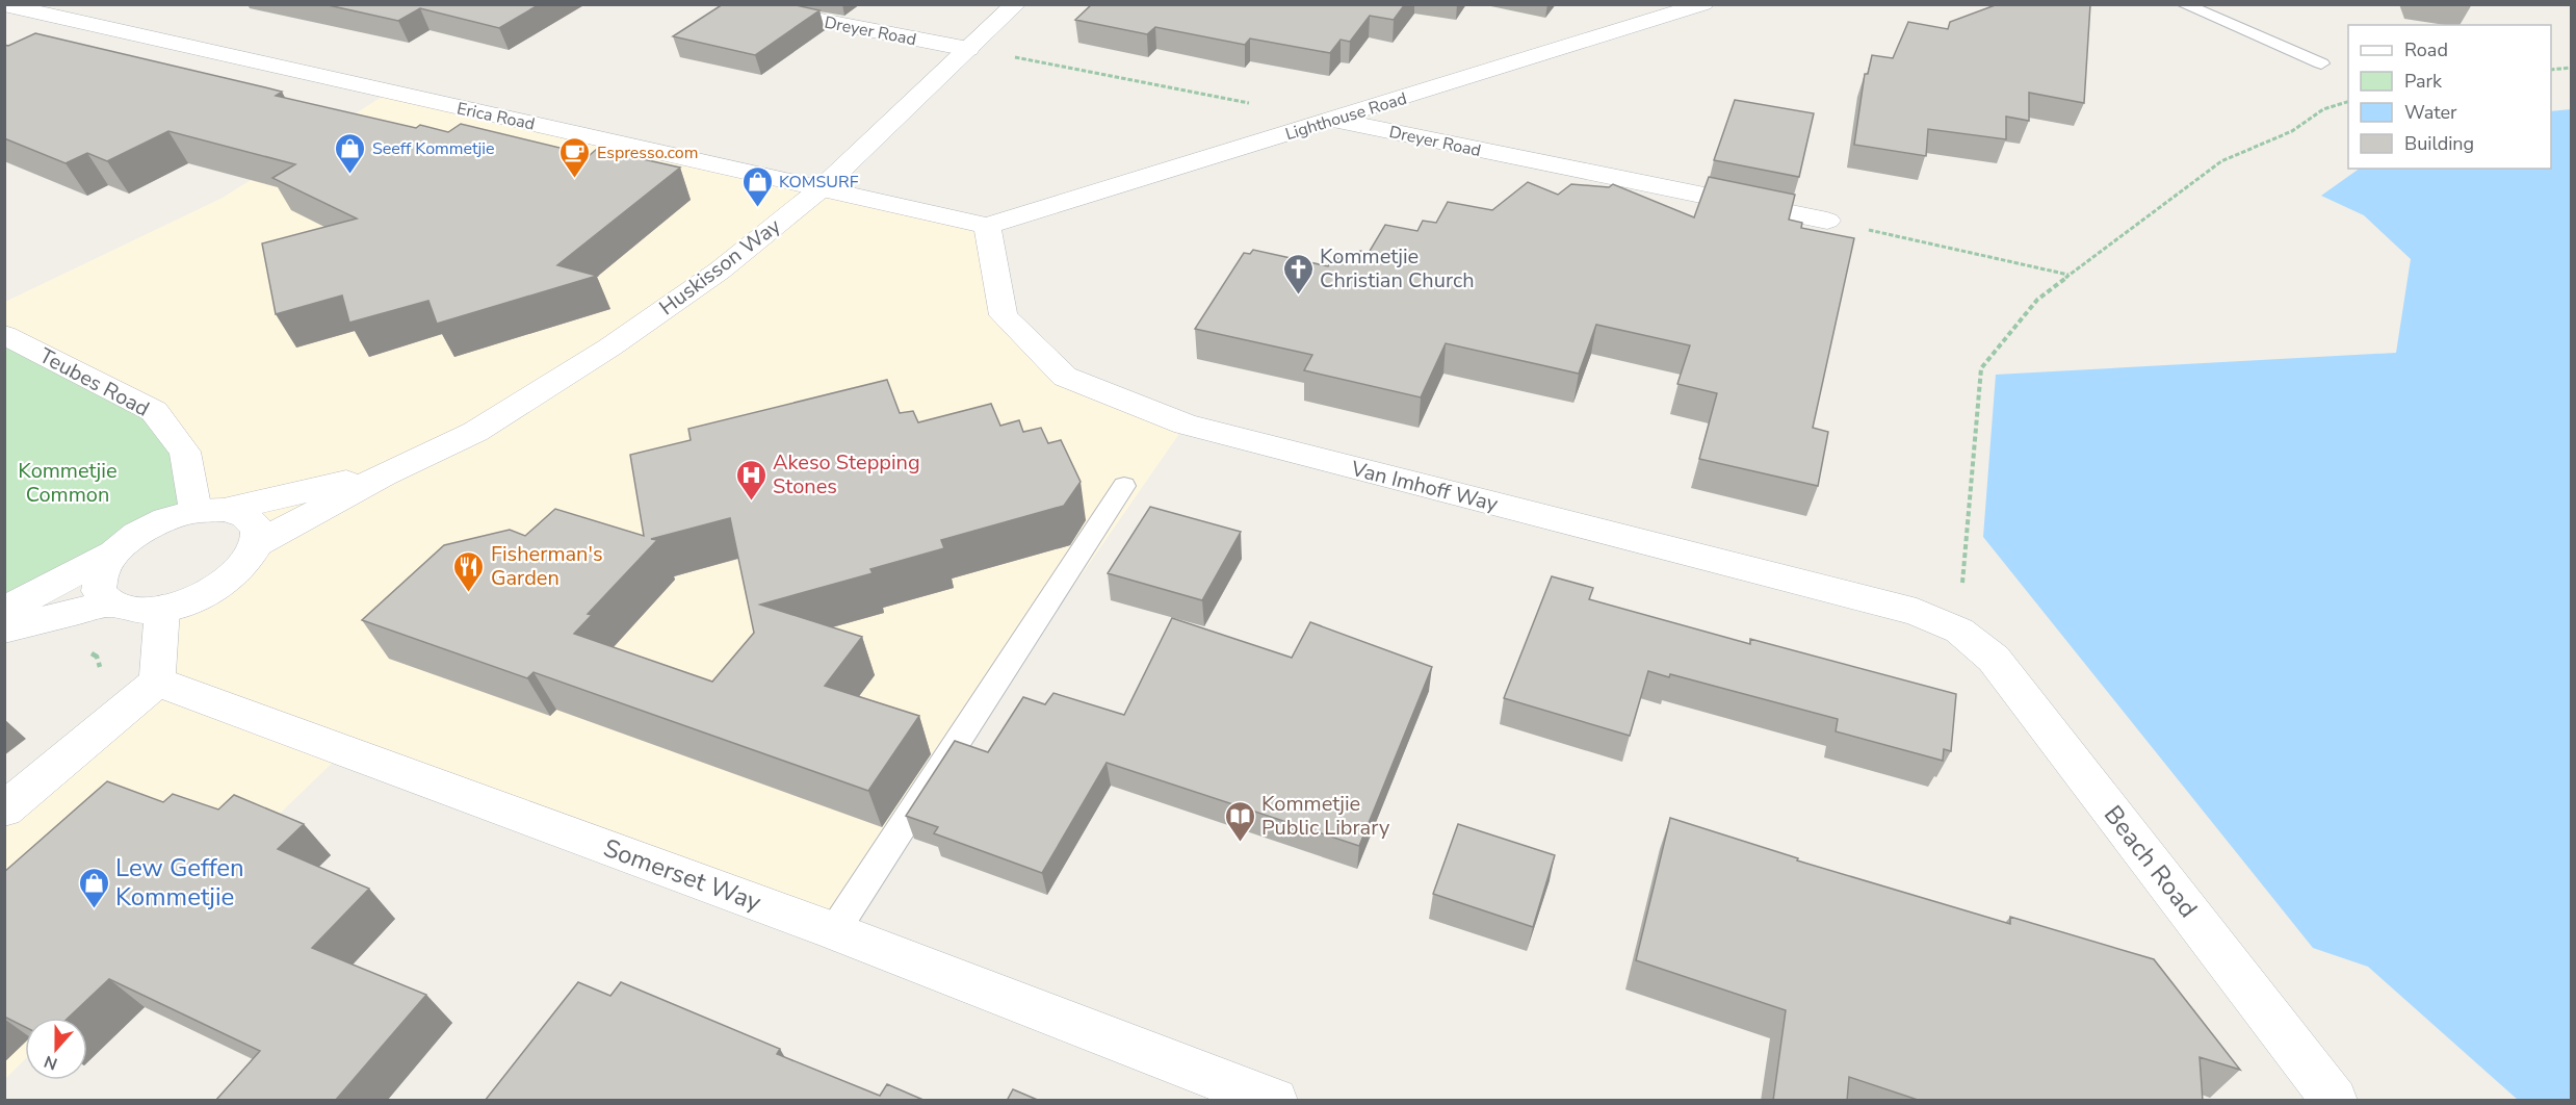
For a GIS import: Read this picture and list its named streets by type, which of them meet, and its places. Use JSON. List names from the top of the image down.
{
  "streets": {
    "street": [
      "Dreyer Road",
      "Erica Road",
      "Lighthouse Road",
      "Huskisson Way",
      "Teubes Road",
      "Van Imhoff Way",
      "Beach Road",
      "Somerset Way"
    ]
  },
  "crossings": [
    ["Dreyer Road", "Lighthouse Road"],
    ["Dreyer Road", "Huskisson Way"],
    ["Erica Road", "Lighthouse Road"],
    ["Erica Road", "Huskisson Way"],
    ["Erica Road", "Van Imhoff Way"],
    ["Lighthouse Road", "Van Imhoff Way"],
    ["Huskisson Way", "Teubes Road"],
    ["Van Imhoff Way", "Beach Road"]
  ],
  "parks": ["Kommetjie Common"],
  "places": {
    "shop": ["Seeff Kommetjie", "KOMSURF", "Lew Geffen Kommetjie"],
    "cafe": ["Espresso.com"],
    "church": ["Kommetjie Christian Church"],
    "hospital": ["Akeso Stepping Stones"],
    "restaurant": ["Fisherman's Garden"],
    "library": ["Kommetjie Public Library"]
  },
  "legend": [
    "Road",
    "Park",
    "Water",
    "Building"
  ],
  "north": "bottom"
}
